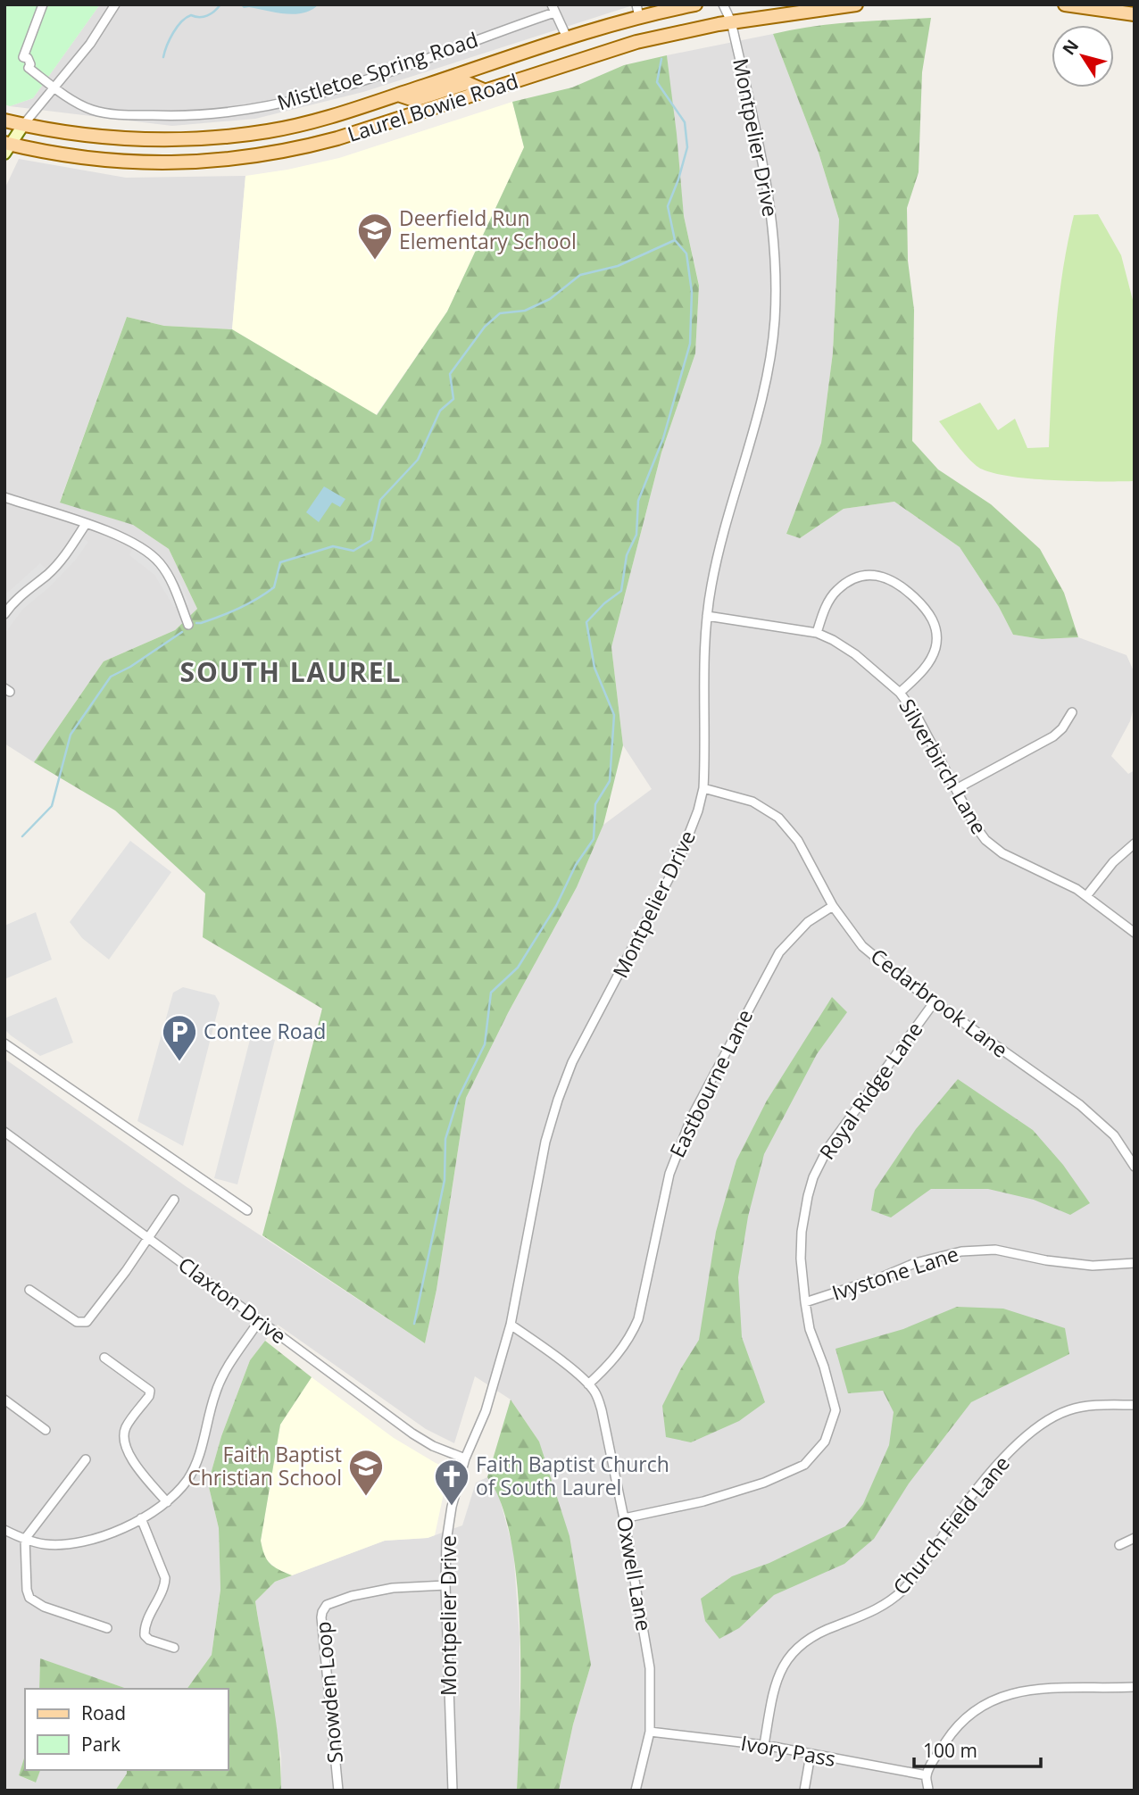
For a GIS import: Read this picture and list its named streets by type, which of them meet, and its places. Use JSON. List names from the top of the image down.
{
  "streets": {
    "main road": ["Laurel Bowie Road"],
    "street": [
      "Mistletoe Spring Road",
      "Montpelier Drive",
      "Silverbirch Lane",
      "Cedarbrook Lane",
      "Eastbourne Lane",
      "Royal Ridge Lane",
      "Ivystone Lane",
      "Claxton Drive",
      "Church Field Lane",
      "Oxwell Lane",
      "Snowden Loop",
      "Ivory Pass"
    ]
  },
  "crossings": [
    ["Laurel Bowie Road", "Montpelier Drive"],
    ["Montpelier Drive", "Silverbirch Lane"],
    ["Montpelier Drive", "Cedarbrook Lane"],
    ["Montpelier Drive", "Claxton Drive"],
    ["Montpelier Drive", "Oxwell Lane"],
    ["Montpelier Drive", "Snowden Loop"],
    ["Cedarbrook Lane", "Eastbourne Lane"],
    ["Cedarbrook Lane", "Royal Ridge Lane"],
    ["Eastbourne Lane", "Oxwell Lane"],
    ["Royal Ridge Lane", "Ivystone Lane"],
    ["Royal Ridge Lane", "Oxwell Lane"],
    ["Church Field Lane", "Ivory Pass"],
    ["Oxwell Lane", "Ivory Pass"]
  ],
  "districts": ["SOUTH LAUREL"],
  "places": {
    "school or university": ["Deerfield Run Elementary School", "Faith Baptist Christian School"],
    "parking": ["Contee Road"],
    "church": ["Faith Baptist Church of South Laurel"]
  },
  "legend": ["Road", "Park"],
  "scale_bar": "100 m",
  "north": "top left"
}
